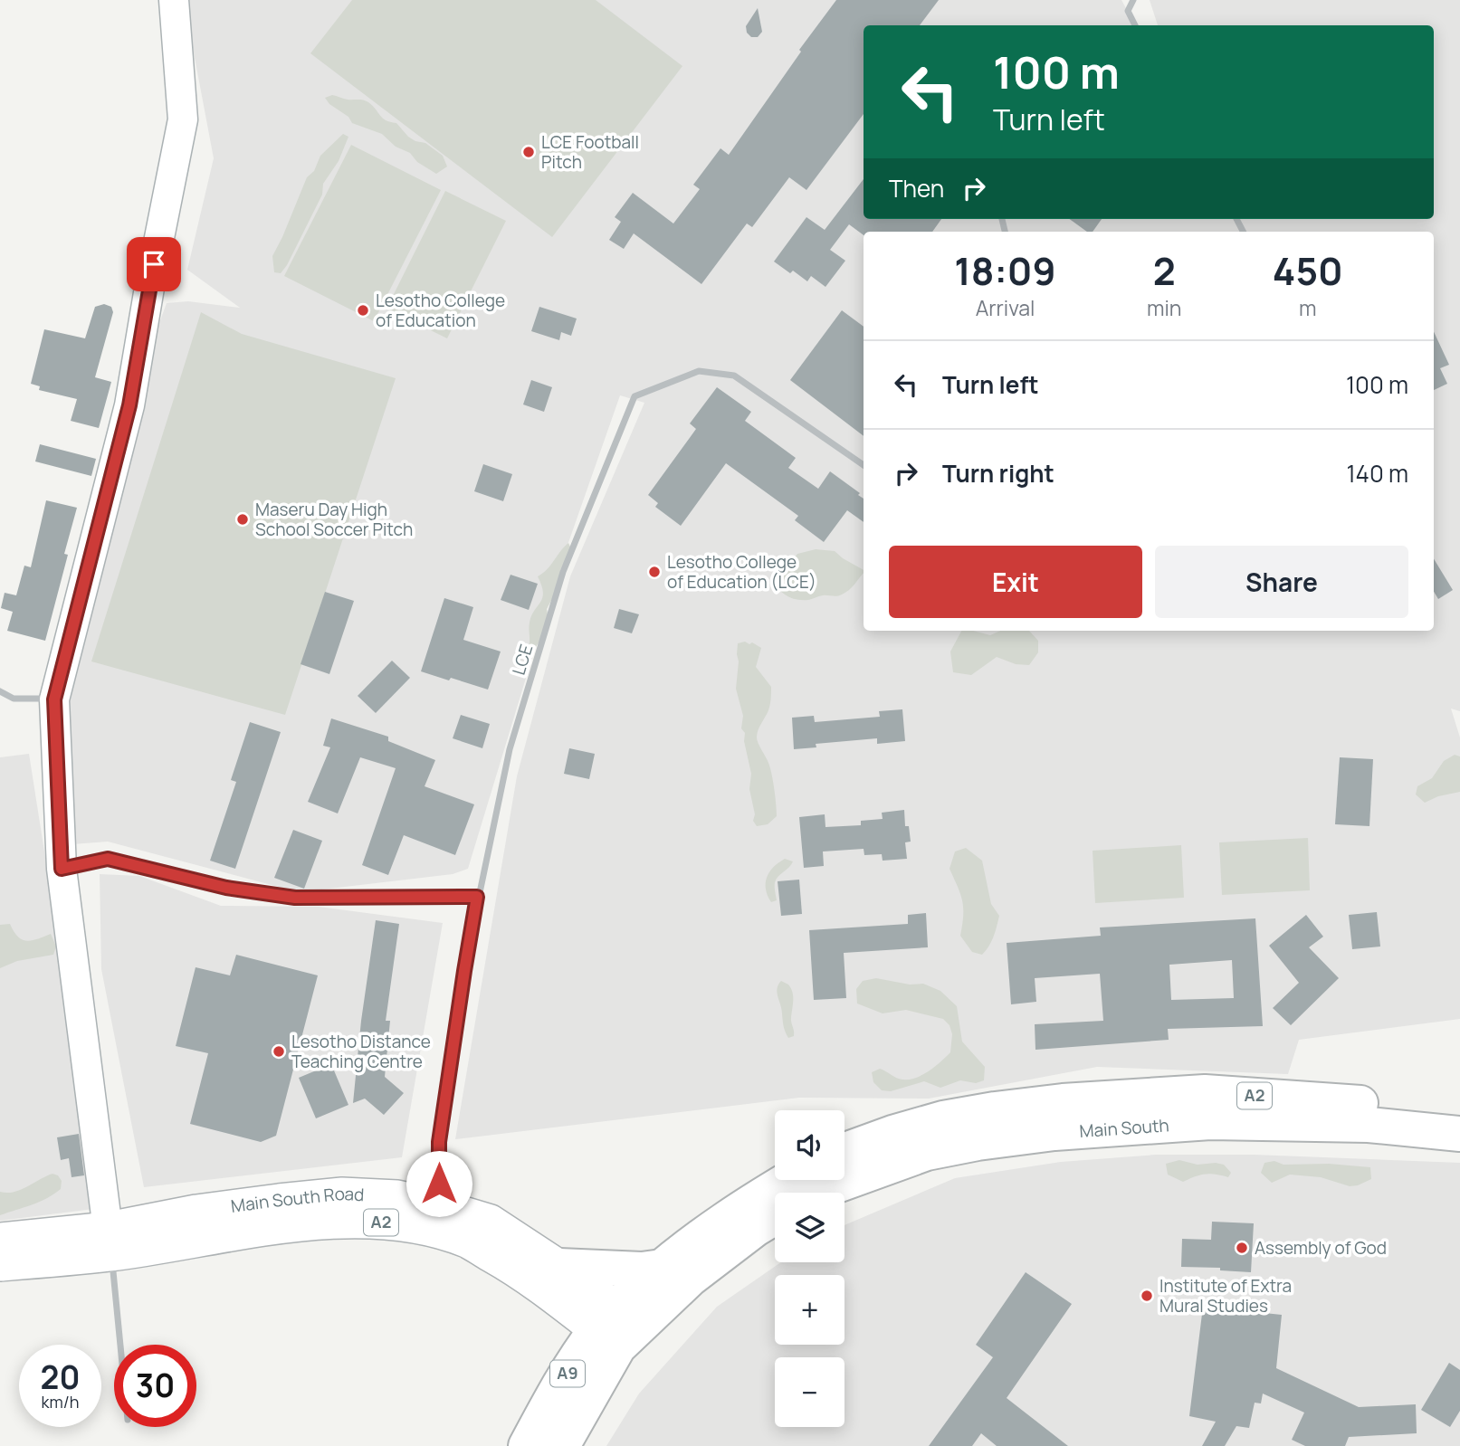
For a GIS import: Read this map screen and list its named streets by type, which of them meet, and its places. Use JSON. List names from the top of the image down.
{
  "streets": {
    "highway": ["A2", "Main South", "A9"],
    "main road": ["Main South Road"],
    "street": ["LCE"]
  },
  "crossings": [
    ["LCE", "Main South Road"],
    ["Main South Road", "A9"]
  ],
  "places": [
    "LCE Football Pitch",
    "Lesotho College of Education",
    "Maseru Day High School Soccer Pitch",
    "Lesotho College of Education (LCE)",
    "Lesotho Distance Teaching Centre",
    "Assembly of God",
    "Institute of Extra Mural Studies"
  ],
  "page": {
    "turn": ["100 m", "Turn left"],
    "then": "Then",
    "eta": [
      "18:09",
      "Arrival",
      "2",
      "min",
      "450",
      "m"
    ],
    "list": [
      {
        "name": "Turn left",
        "value": "100 m"
      },
      {
        "name": "Turn right",
        "value": "140 m"
      }
    ],
    "buttons": ["Exit", "Share"],
    "map_buttons": ["+", "−"],
    "speed": "20 km/h",
    "limit": "30"
  }
}
